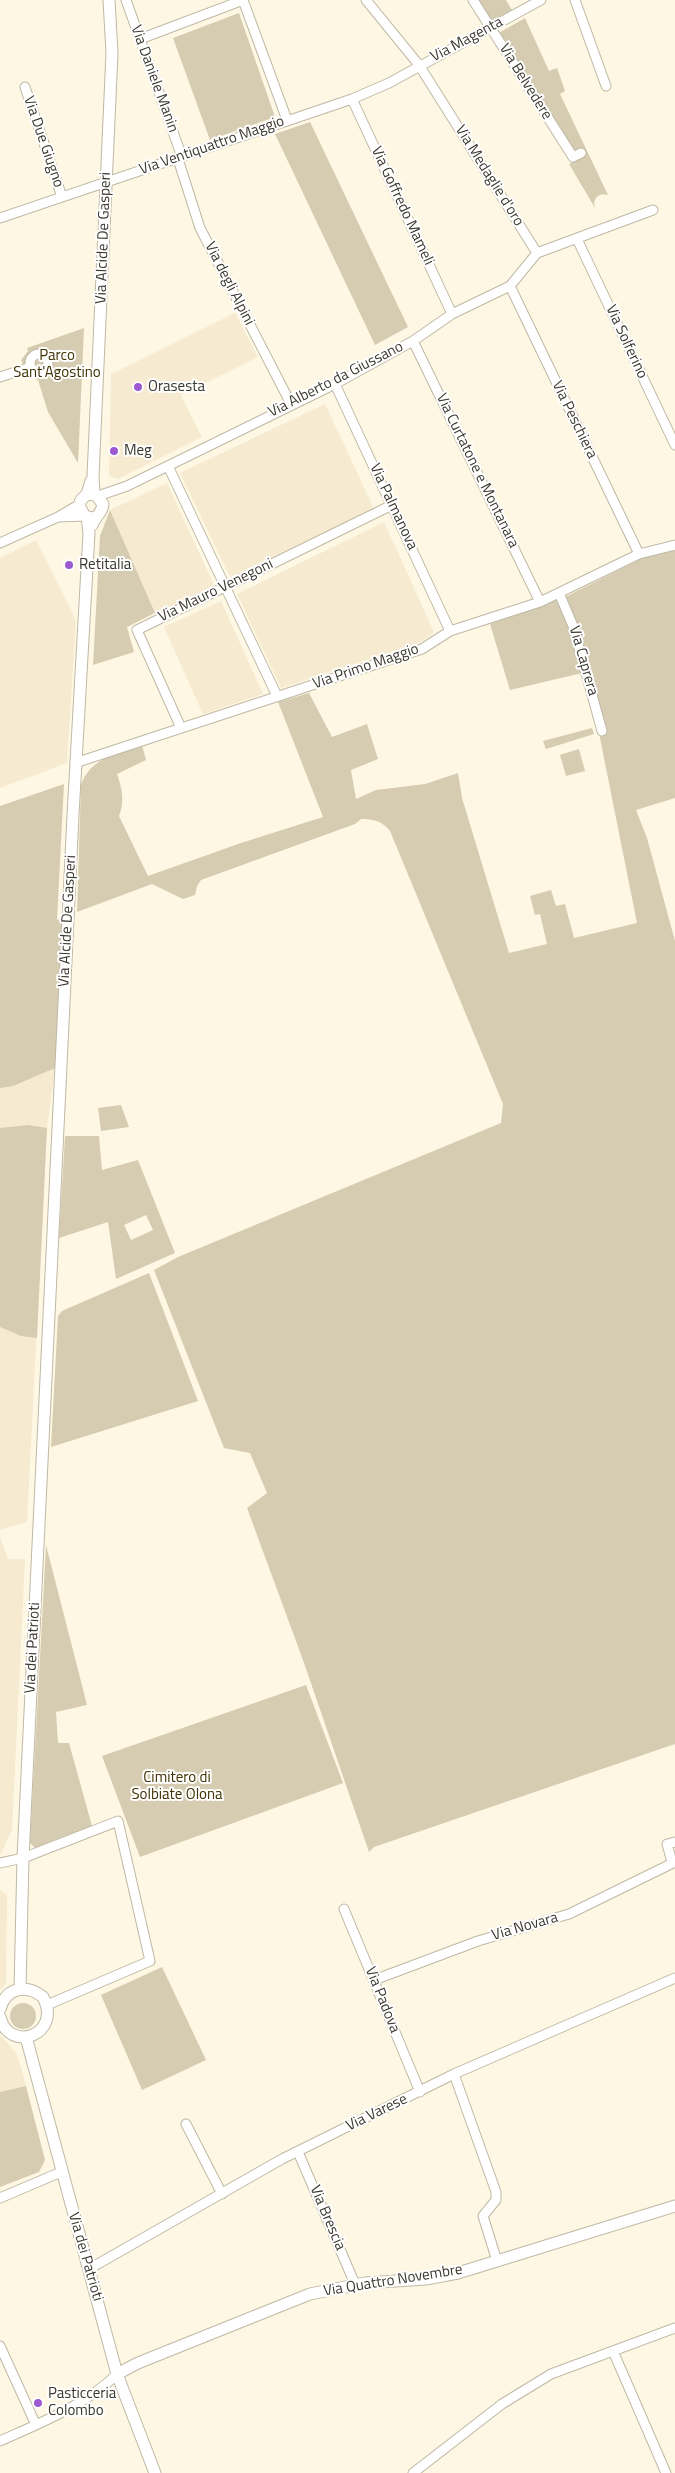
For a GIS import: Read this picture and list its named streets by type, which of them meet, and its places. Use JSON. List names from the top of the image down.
{
  "streets": {
    "street": [
      "Via Magenta",
      "Via Daniele Manin",
      "Via Belvedere",
      "Via Due Giugno",
      "Via Ventiquattro Maggio",
      "Via Medaglie d'oro",
      "Via Goffredo Mameli",
      "Via Alcide De Gasperi",
      "Via degli Alpini",
      "Via Solferino",
      "Via Alberto da Giussano",
      "Via Peschiera",
      "Via Curtatone e Montanara",
      "Via Palmanova",
      "Via Mauro Venegoni",
      "Via Caprera",
      "Via Primo Maggio",
      "Via dei Patrioti",
      "Via Novara",
      "Via Padova",
      "Via Varese",
      "Via Brescia",
      "Via Quattro Novembre"
    ]
  },
  "crossings": [
    ["Via Magenta", "Via Belvedere"],
    ["Via Magenta", "Via Ventiquattro Maggio"],
    ["Via Magenta", "Via Medaglie d'oro"],
    ["Via Daniele Manin", "Via Ventiquattro Maggio"],
    ["Via Daniele Manin", "Via degli Alpini"],
    ["Via Due Giugno", "Via Ventiquattro Maggio"],
    ["Via Ventiquattro Maggio", "Via Medaglie d'oro"],
    ["Via Ventiquattro Maggio", "Via Goffredo Mameli"],
    ["Via Ventiquattro Maggio", "Via Alcide De Gasperi"],
    ["Via Ventiquattro Maggio", "Via degli Alpini"],
    ["Via Medaglie d'oro", "Via Alberto da Giussano"],
    ["Via Goffredo Mameli", "Via Alberto da Giussano"],
    ["Via Alcide De Gasperi", "Via Alberto da Giussano"],
    ["Via Alcide De Gasperi", "Via Primo Maggio"],
    ["Via Alcide De Gasperi", "Via dei Patrioti"],
    ["Via degli Alpini", "Via Alberto da Giussano"],
    ["Via Alberto da Giussano", "Via Peschiera"],
    ["Via Alberto da Giussano", "Via Curtatone e Montanara"],
    ["Via Alberto da Giussano", "Via Palmanova"],
    ["Via Peschiera", "Via Primo Maggio"],
    ["Via Curtatone e Montanara", "Via Primo Maggio"],
    ["Via Palmanova", "Via Mauro Venegoni"],
    ["Via Palmanova", "Via Primo Maggio"],
    ["Via Mauro Venegoni", "Via Primo Maggio"],
    ["Via Caprera", "Via Primo Maggio"],
    ["Via dei Patrioti", "Via Varese"],
    ["Via dei Patrioti", "Via Quattro Novembre"],
    ["Via Novara", "Via Padova"],
    ["Via Padova", "Via Varese"],
    ["Via Varese", "Via Brescia"],
    ["Via Brescia", "Via Quattro Novembre"]
  ],
  "parks": ["Parco Sant'Agostino", "Cimitero di Solbiate Olona"],
  "places": [
    "Orasesta",
    "Meg",
    "Retitalia",
    "Pasticceria Colombo"
  ]
}
